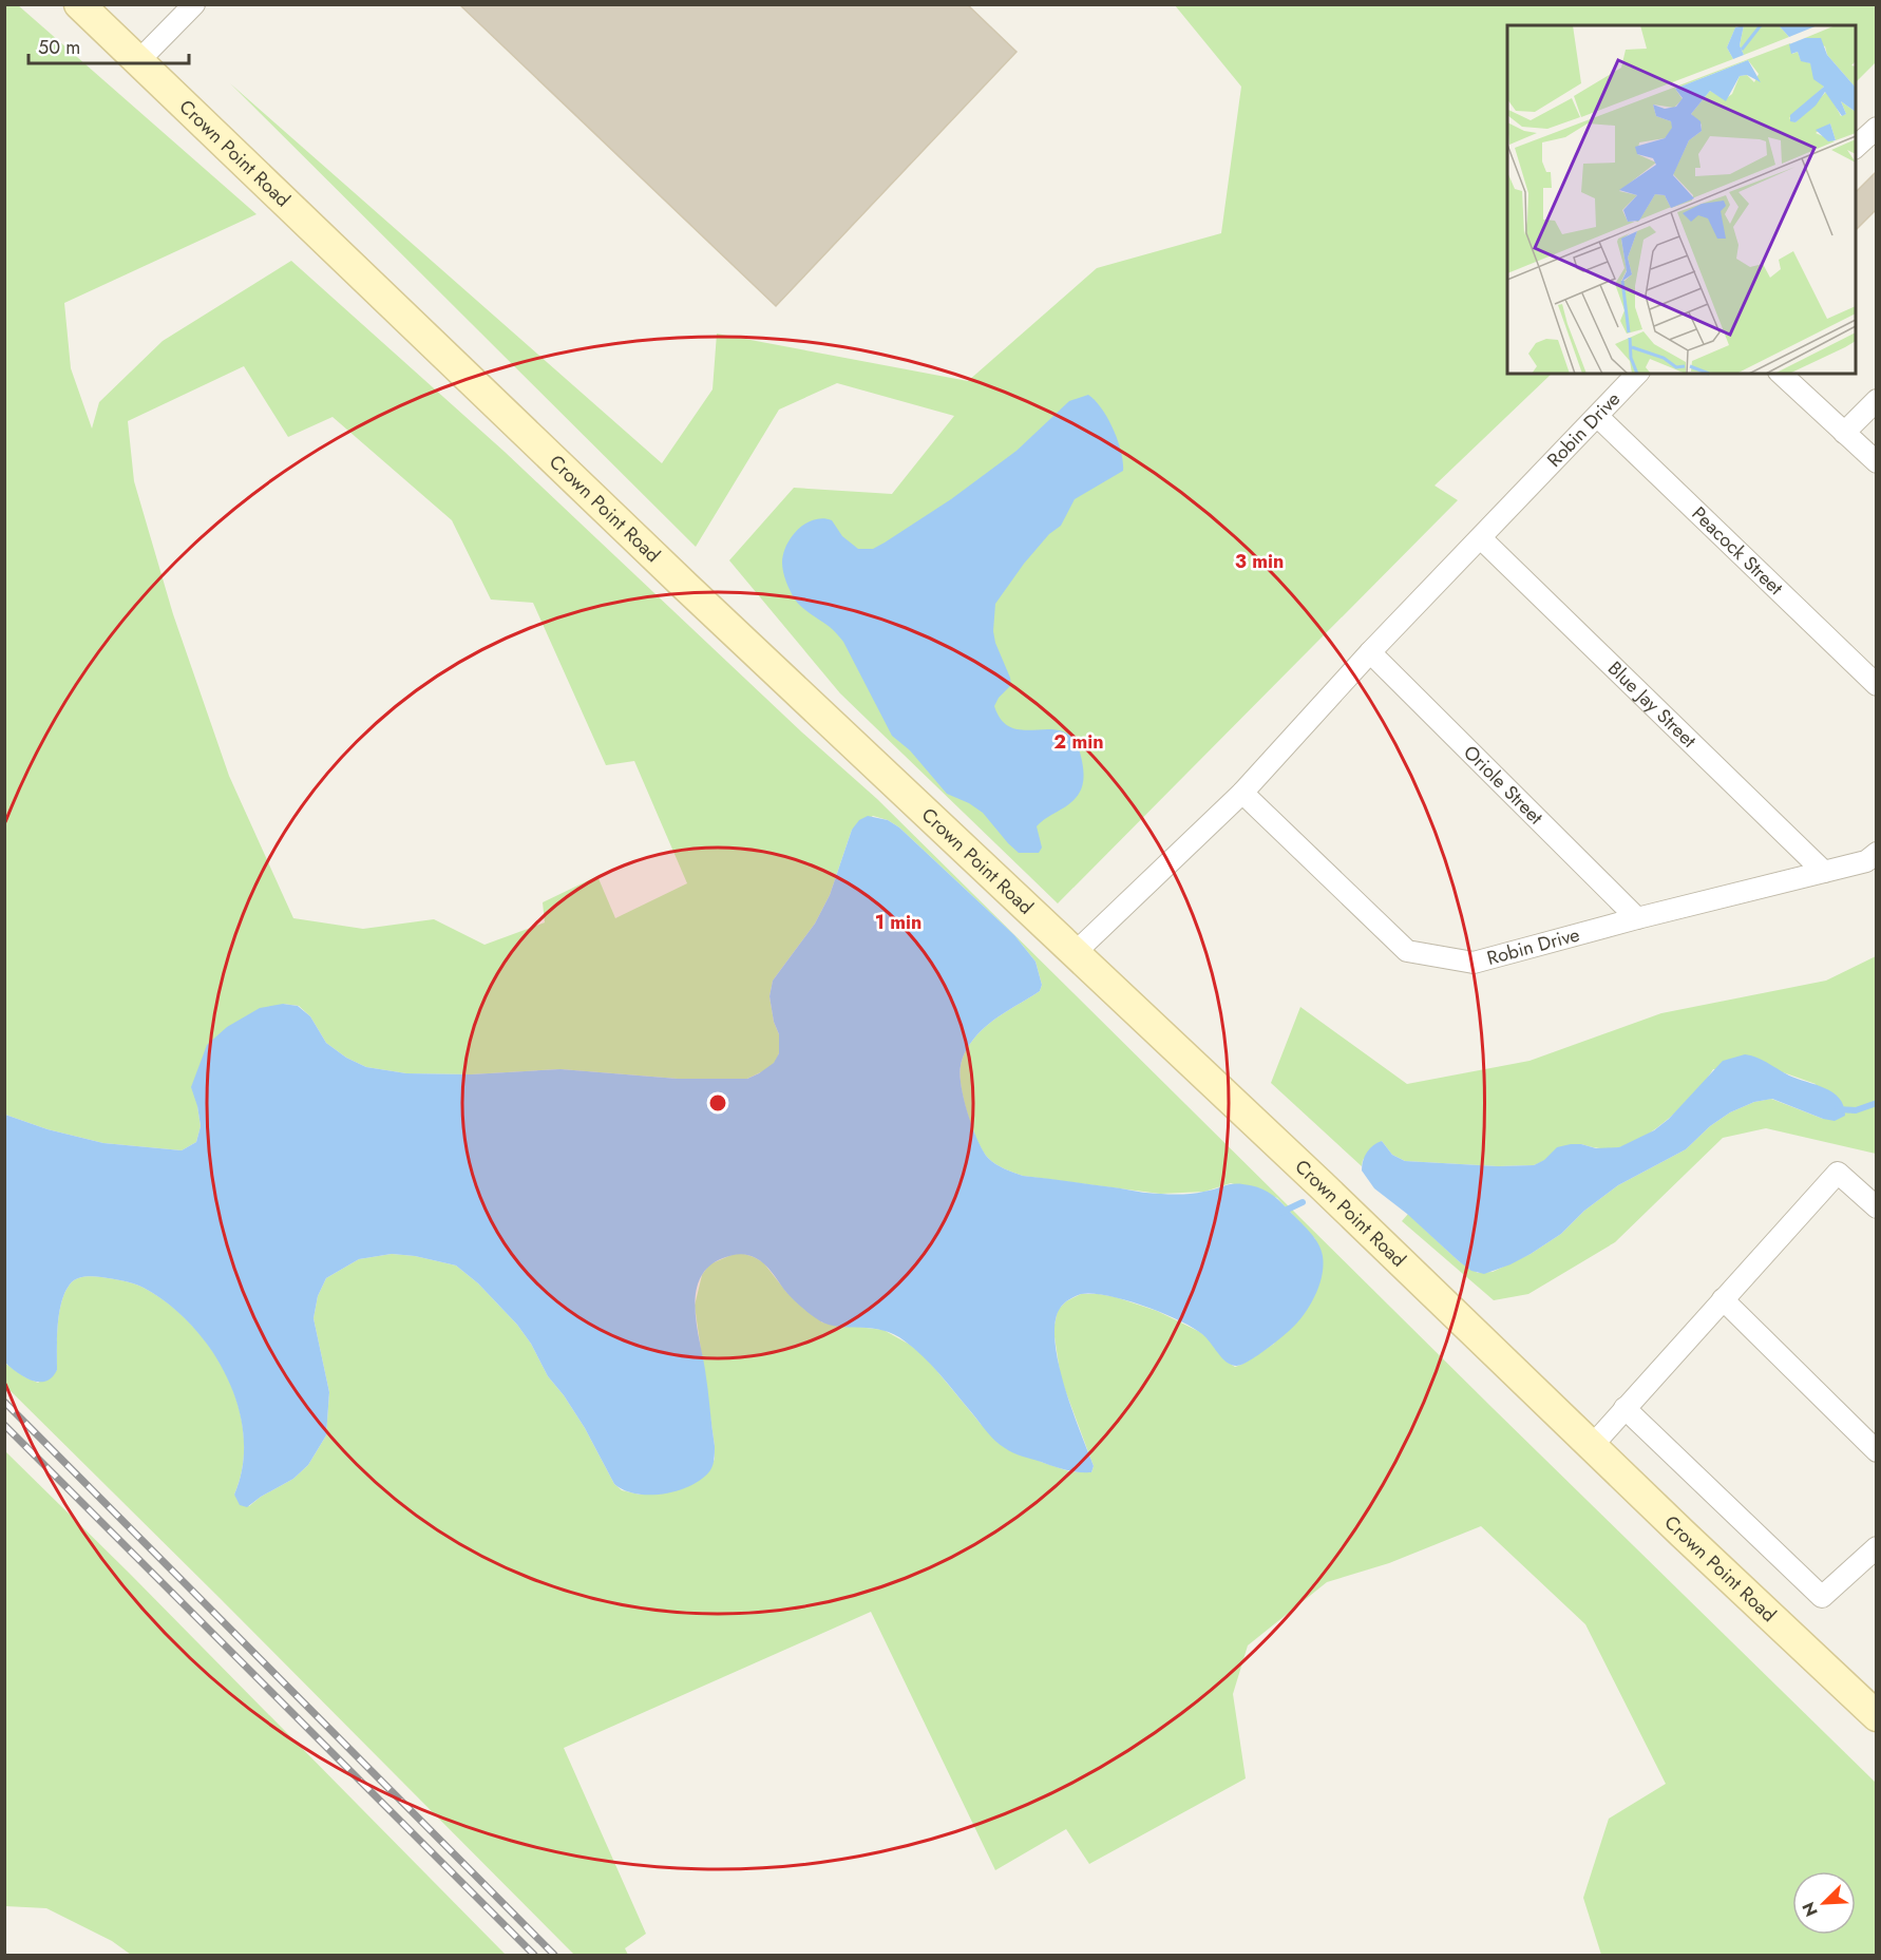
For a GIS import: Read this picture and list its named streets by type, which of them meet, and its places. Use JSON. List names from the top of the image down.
{
  "streets": {
    "main road": ["Crown Point Road"],
    "street": [
      "Robin Drive",
      "Peacock Street",
      "Blue Jay Street",
      "Oriole Street"
    ]
  },
  "crossings": [
    ["Crown Point Road", "Robin Drive"],
    ["Robin Drive", "Peacock Street"],
    ["Robin Drive", "Blue Jay Street"],
    ["Robin Drive", "Oriole Street"]
  ],
  "scale_bar": "50 m",
  "north": "bottom left",
  "rings": ["3 min", "2 min", "1 min"]
}
